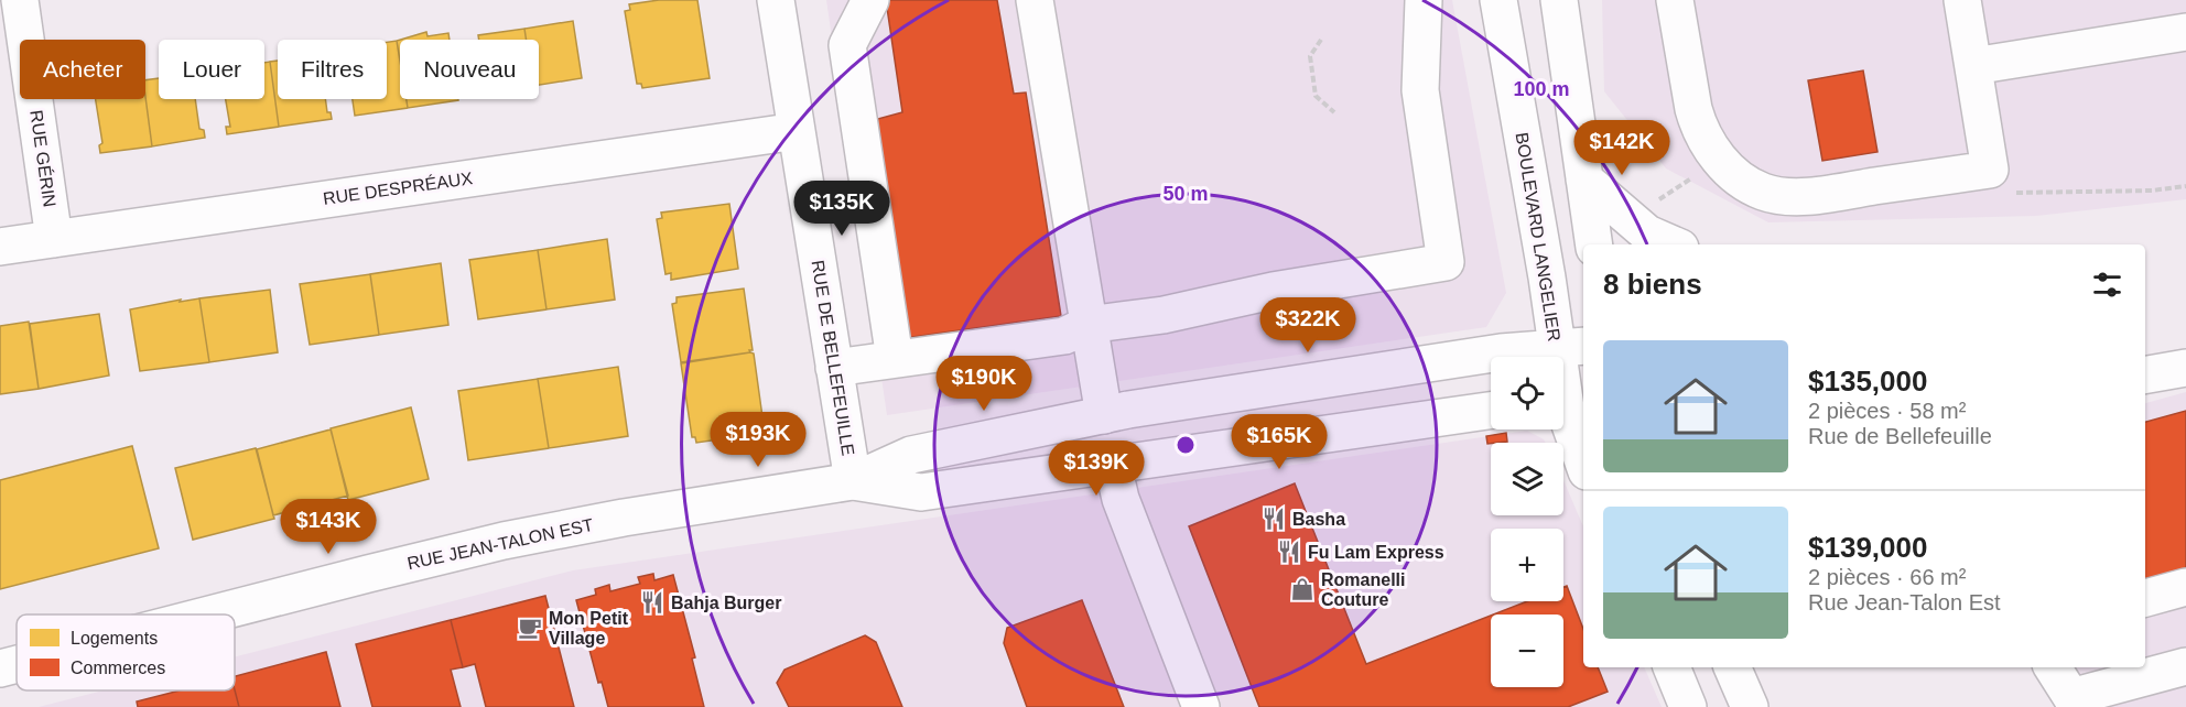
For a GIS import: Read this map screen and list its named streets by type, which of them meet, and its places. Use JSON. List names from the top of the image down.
{
  "streets": {
    "main road": [
      "RUE GÉRIN",
      "RUE DESPRÉAUX",
      "BOULEVARD LANGELIER",
      "RUE DE BELLEFEUILLE",
      "RUE JEAN-TALON EST"
    ]
  },
  "crossings": [
    ["RUE GÉRIN", "RUE DESPRÉAUX"],
    ["RUE DESPRÉAUX", "RUE DE BELLEFEUILLE"],
    ["BOULEVARD LANGELIER", "RUE JEAN-TALON EST"],
    ["RUE DE BELLEFEUILLE", "RUE JEAN-TALON EST"]
  ],
  "places": {
    "restaurant": ["Basha", "Fu Lam Express", "Bahja Burger"],
    "shop": ["Romanelli Couture"],
    "cafe": ["Mon Petit Village"]
  },
  "legend": ["Logements", "Commerces"],
  "page": {
    "chip": [
      "Acheter",
      "Louer",
      "Filtres",
      "Nouveau"
    ],
    "price": [
      "$142K",
      "$135K",
      "$322K",
      "$190K",
      "$193K",
      "$165K",
      "$139K",
      "$143K"
    ],
    "heading": "8 biens",
    "list": [
      {
        "name": "$135,000",
        "note": "2 pièces · 58 m² · Rue de Bellefeuille"
      },
      {
        "name": "$139,000",
        "note": "2 pièces · 66 m² · Rue Jean-Talon Est"
      }
    ],
    "map_buttons": ["+", "−"]
  },
  "rings": ["100 m", "50 m"]
}
